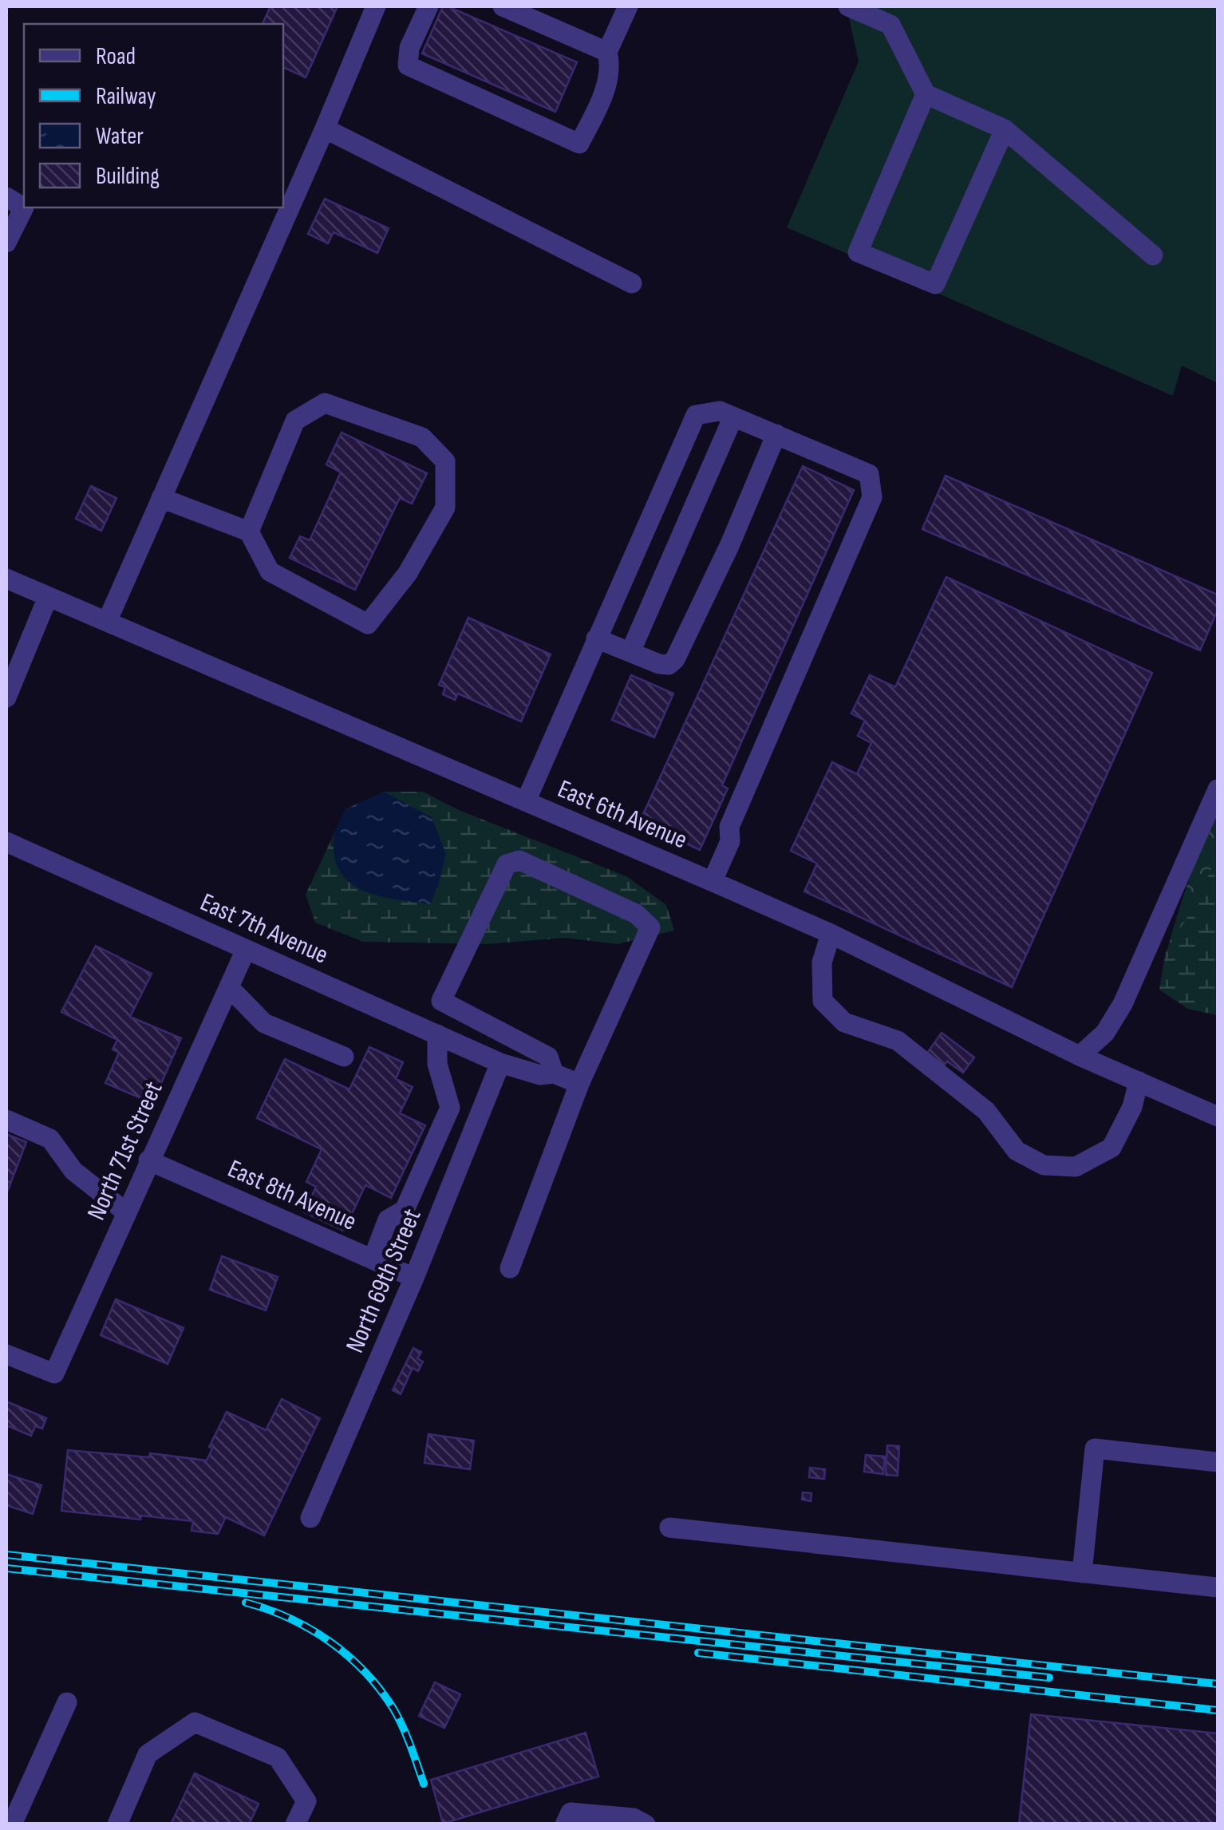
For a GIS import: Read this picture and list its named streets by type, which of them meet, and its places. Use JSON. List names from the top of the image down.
{
  "streets": {
    "street": [
      "East 6th Avenue",
      "East 7th Avenue",
      "North 71st Street",
      "East 8th Avenue",
      "North 69th Street"
    ]
  },
  "crossings": [
    ["East 7th Avenue", "North 71st Street"],
    ["East 7th Avenue", "North 69th Street"],
    ["North 71st Street", "East 8th Avenue"],
    ["East 8th Avenue", "North 69th Street"]
  ],
  "legend": [
    "Road",
    "Railway",
    "Water",
    "Building"
  ]
}
